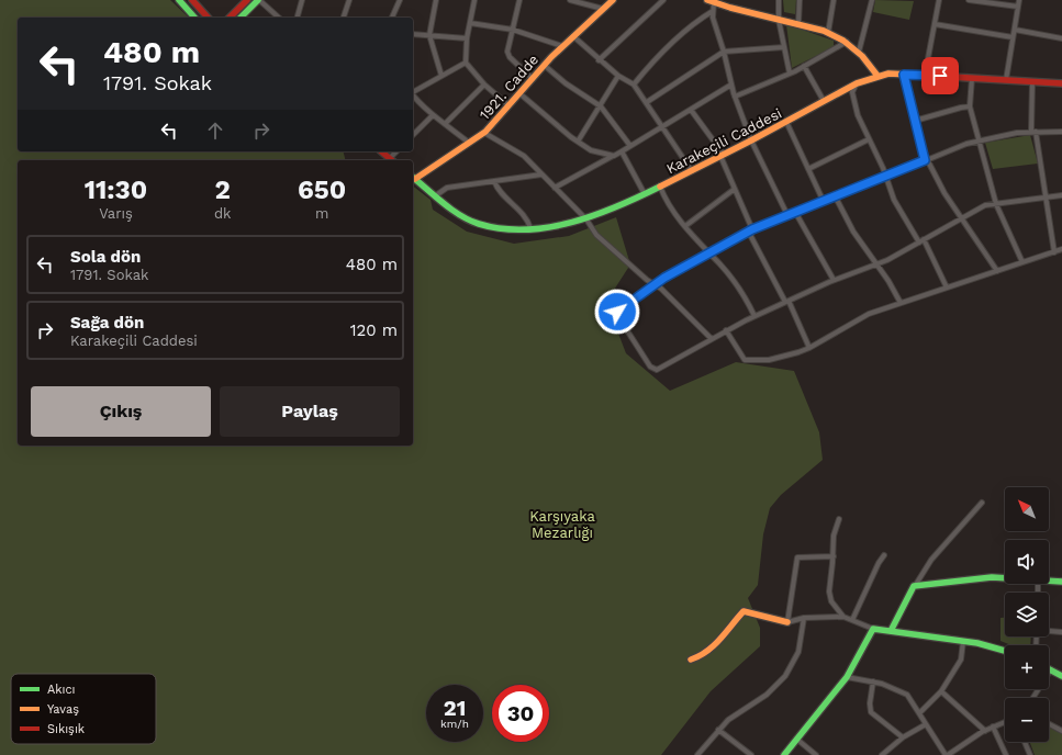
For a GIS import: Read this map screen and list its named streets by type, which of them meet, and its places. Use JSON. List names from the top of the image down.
{
  "streets": {
    "main road": ["1921. Cadde", "Karakeçili Caddesi"]
  },
  "crossings": [
    ["1921. Cadde", "Karakeçili Caddesi"]
  ],
  "parks": ["Karşıyaka Mezarlığı"],
  "legend": ["Akıcı", "Yavaş", "Sıkışık"],
  "north": "top left",
  "page": {
    "turn": ["480 m", "1791. Sokak"],
    "eta": [
      "11:30",
      "Varış",
      "2",
      "dk",
      "650",
      "m"
    ],
    "list": [
      {
        "name": "Sola dön",
        "note": "1791. Sokak",
        "value": "480 m"
      },
      {
        "name": "Sağa dön",
        "note": "Karakeçili Caddesi",
        "value": "120 m"
      }
    ],
    "buttons": ["Çıkış", "Paylaş"],
    "map_buttons": ["+", "−"],
    "speed": "21 km/h",
    "limit": "30"
  }
}
